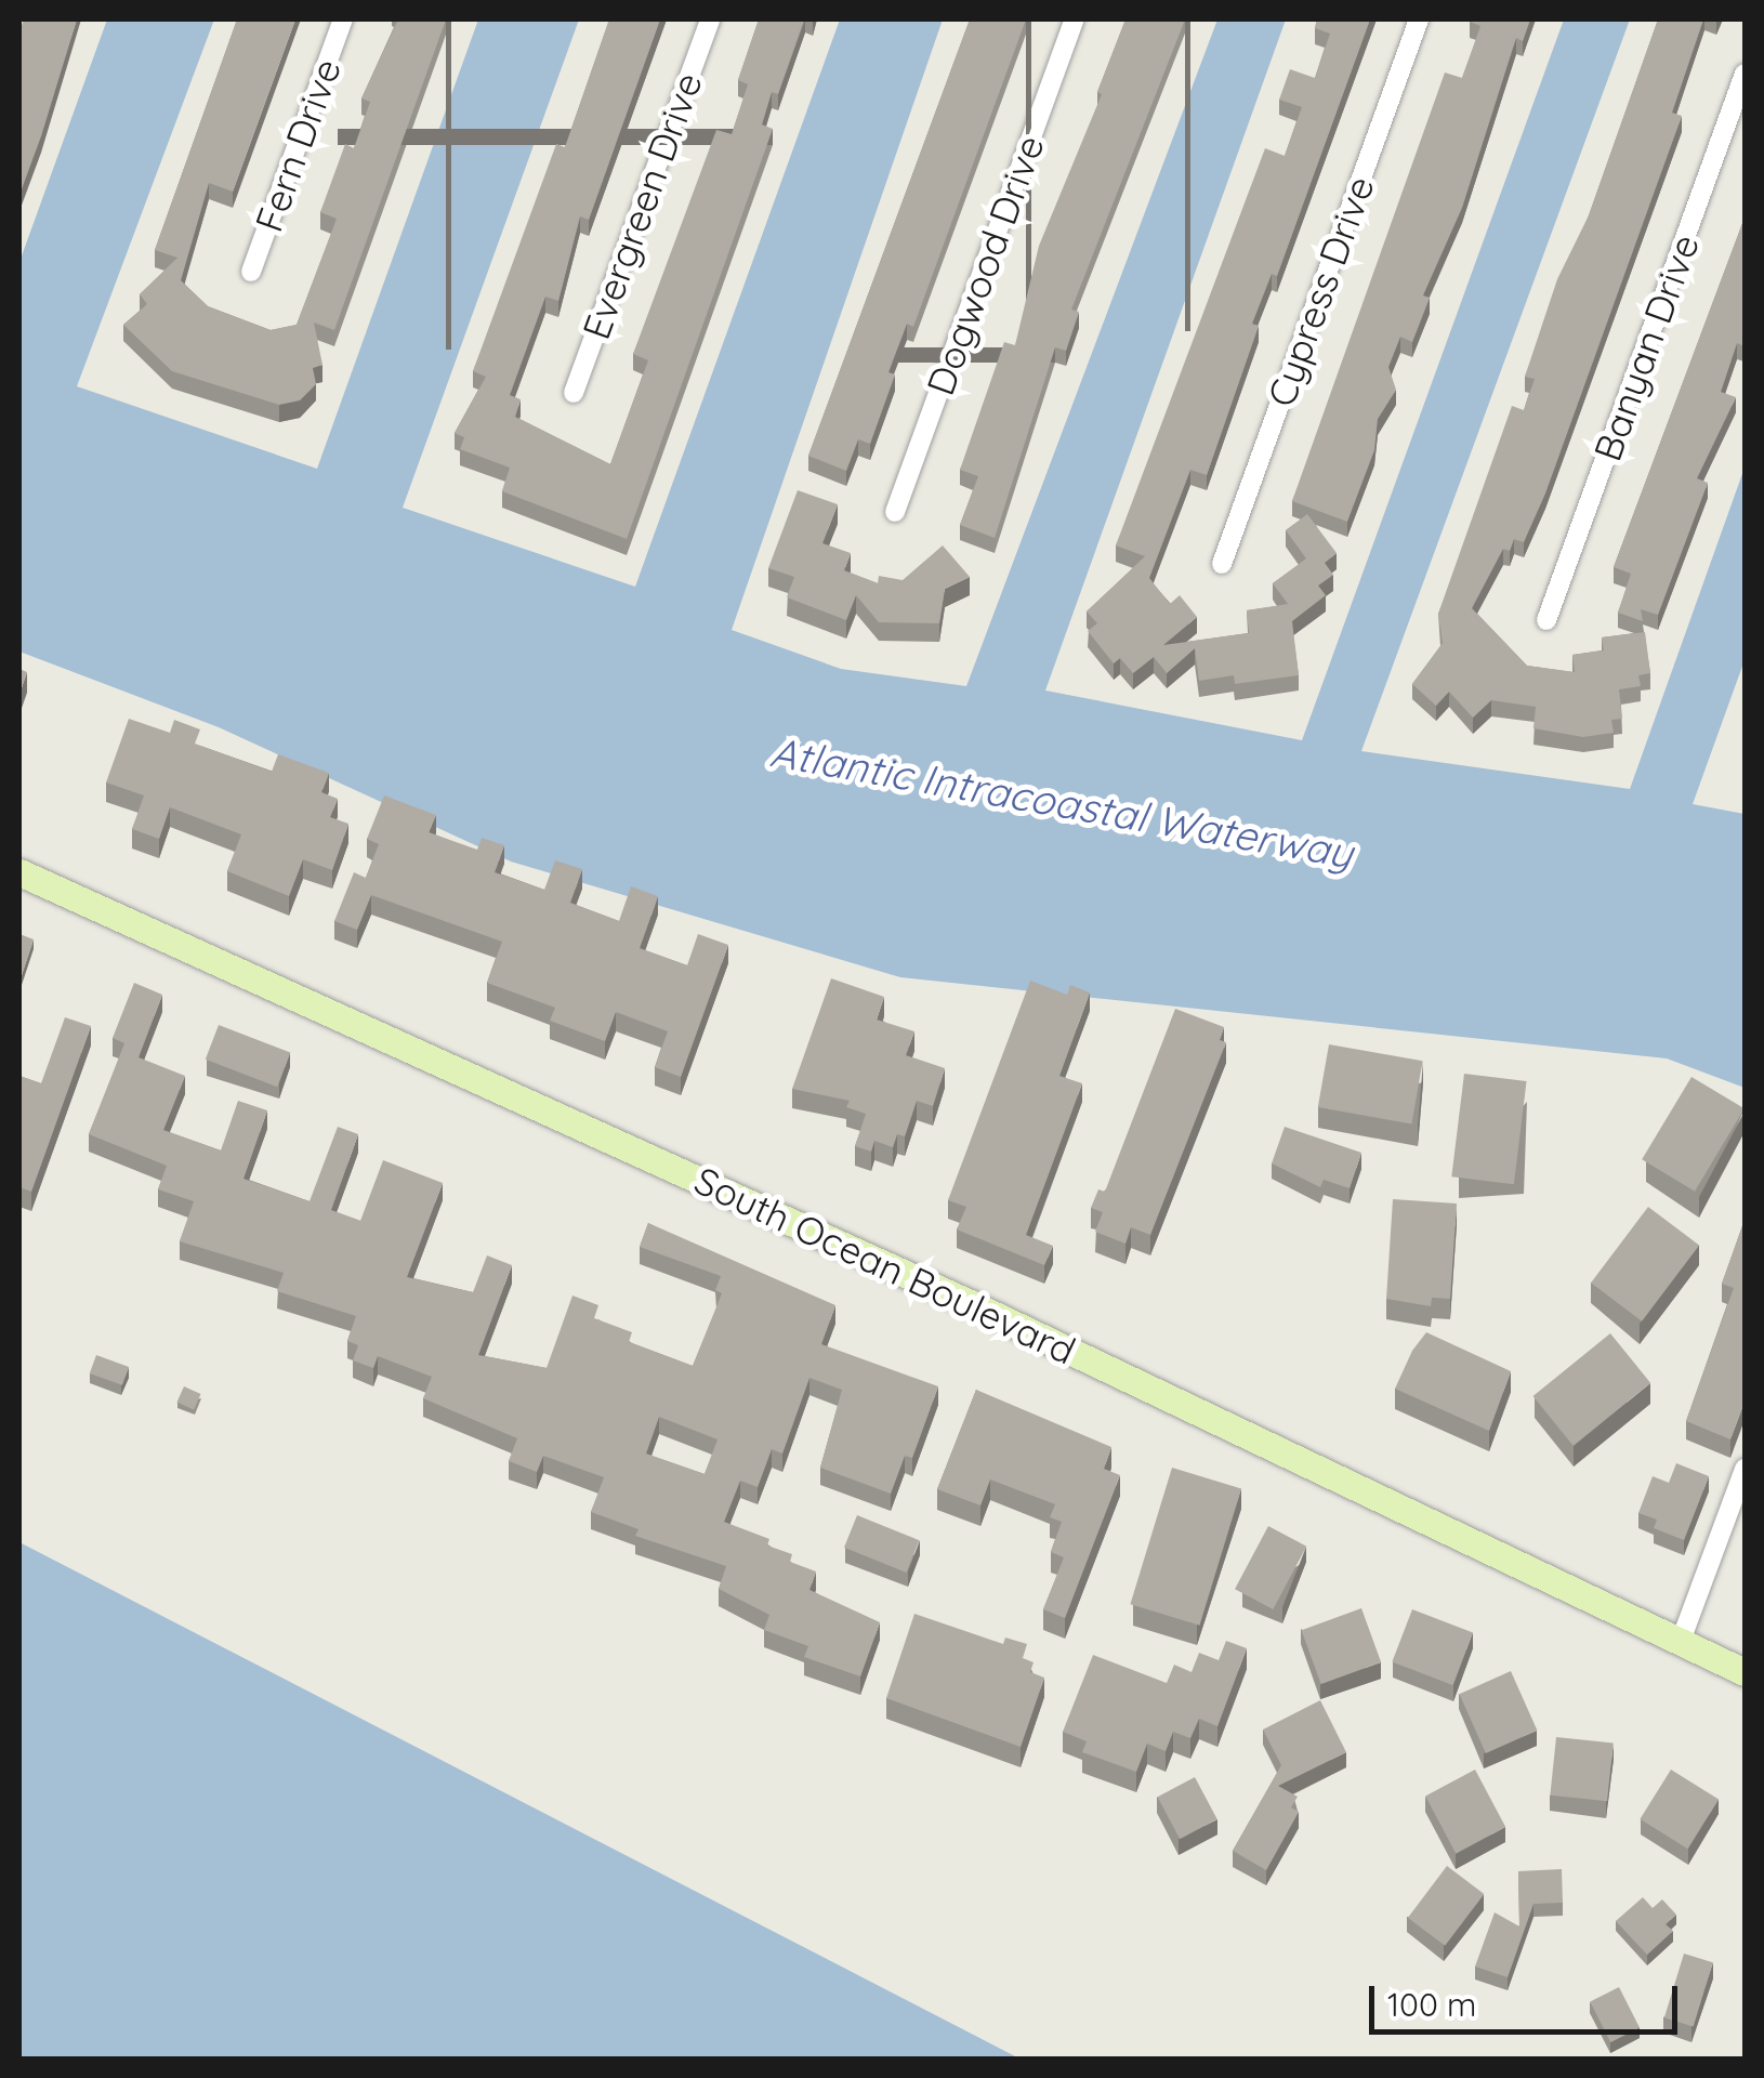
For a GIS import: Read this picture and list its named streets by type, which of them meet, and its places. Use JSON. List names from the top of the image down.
{
  "streets": {
    "main road": ["South Ocean Boulevard"],
    "street": [
      "Fern Drive",
      "Evergreen Drive",
      "Dogwood Drive",
      "Cypress Drive",
      "Banyan Drive"
    ]
  },
  "water": ["Atlantic Intracoastal Waterway"],
  "scale_bar": "100 m"
}
